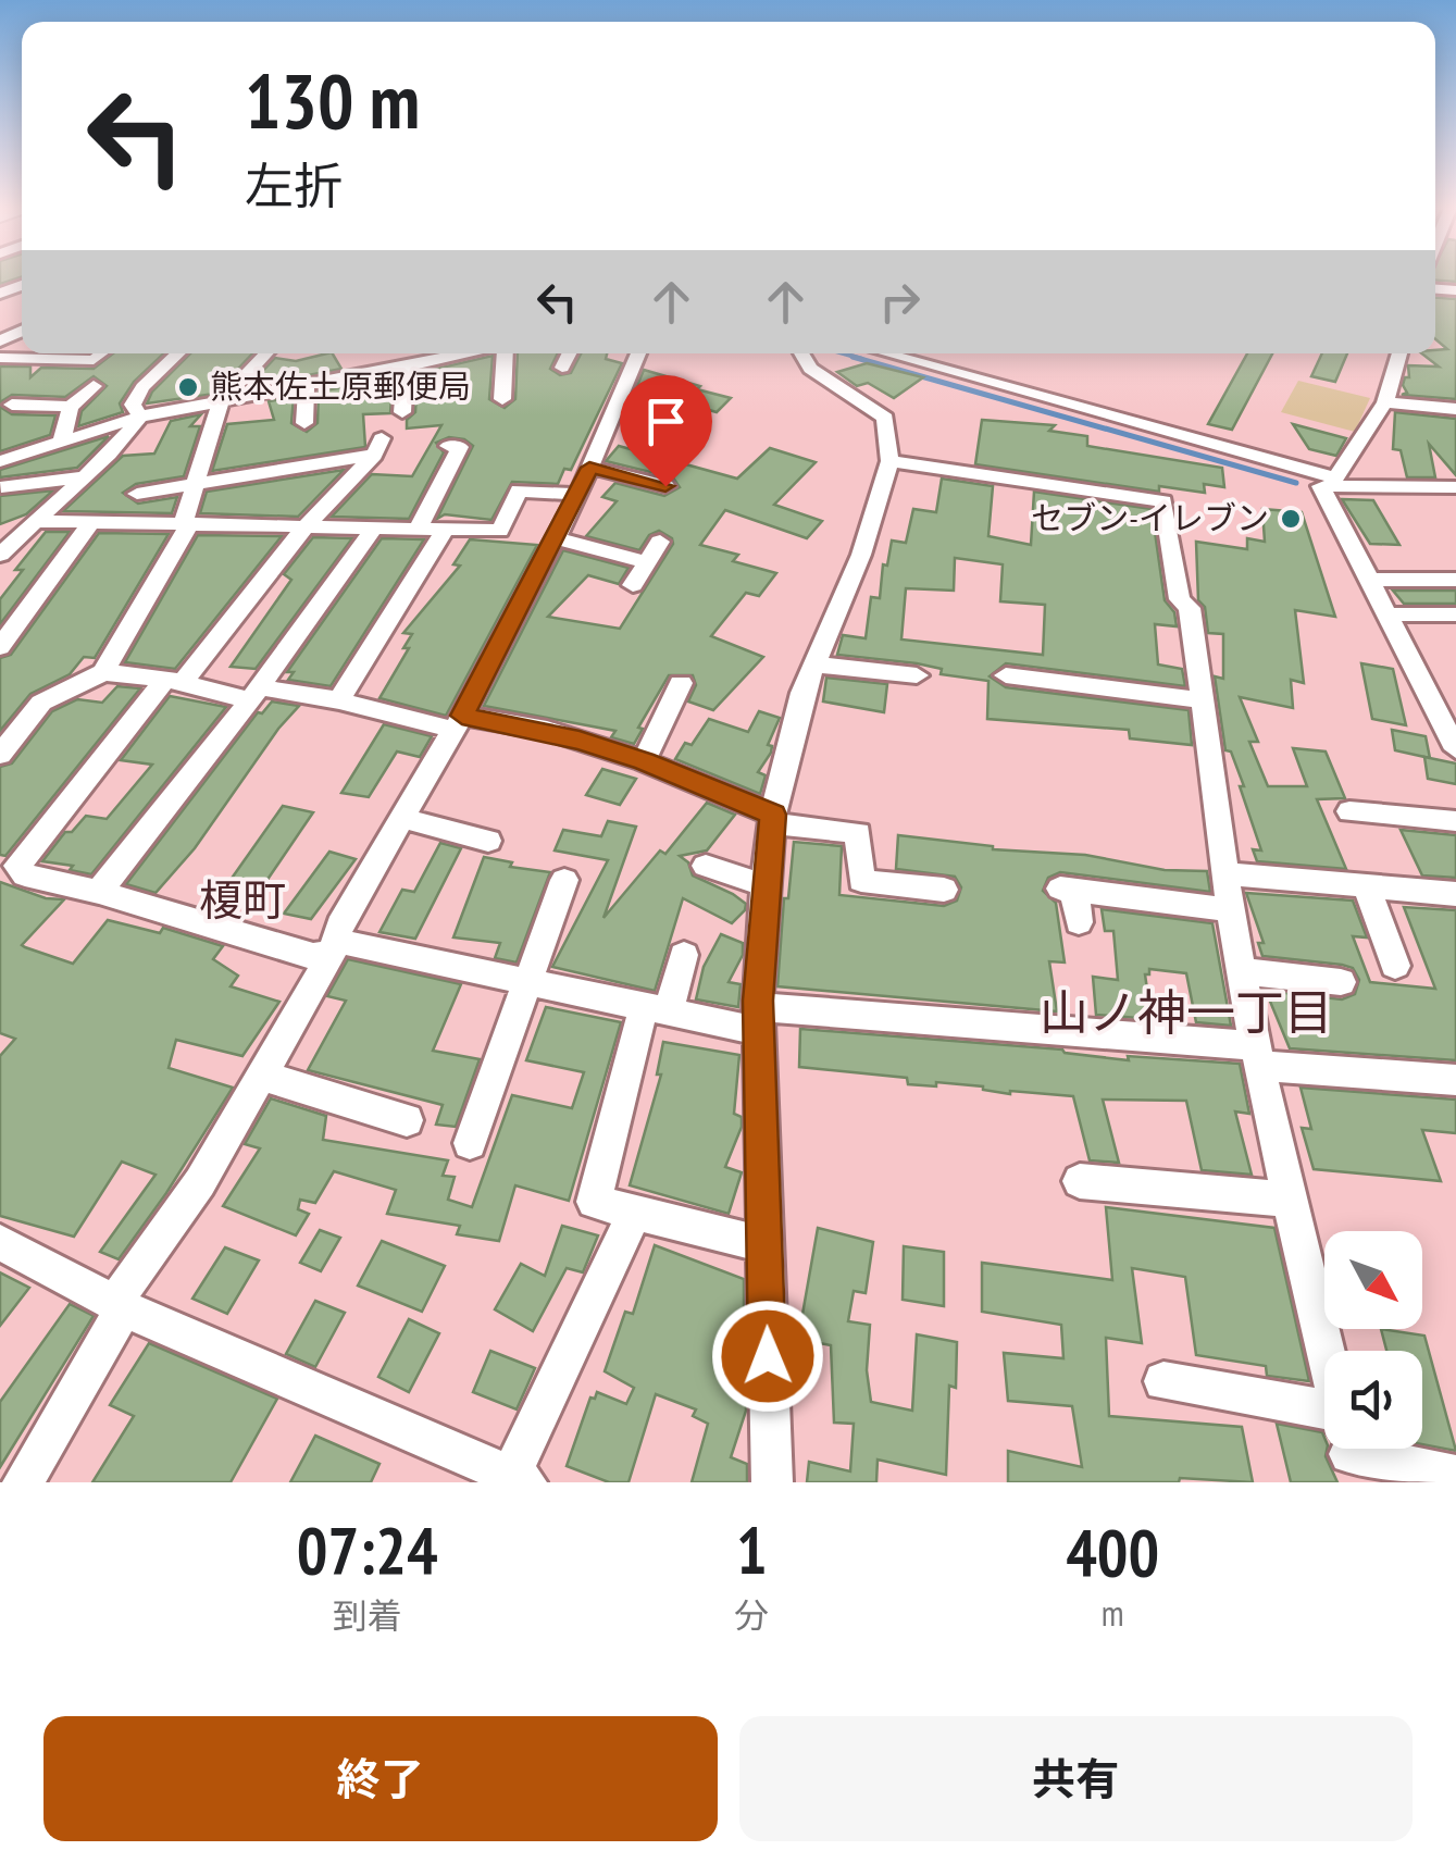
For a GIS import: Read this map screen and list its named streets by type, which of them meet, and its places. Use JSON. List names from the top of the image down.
{
  "districts": ["榎町", "山ノ神一丁目"],
  "places": ["熊本佐土原郵便局", "セブン-イレブン"],
  "north": "bottom right",
  "page": {
    "turn": ["130 m", "左折"],
    "eta": [
      "07:24",
      "到着",
      "1",
      "分",
      "400",
      "m"
    ],
    "buttons": ["終了", "共有"]
  }
}
